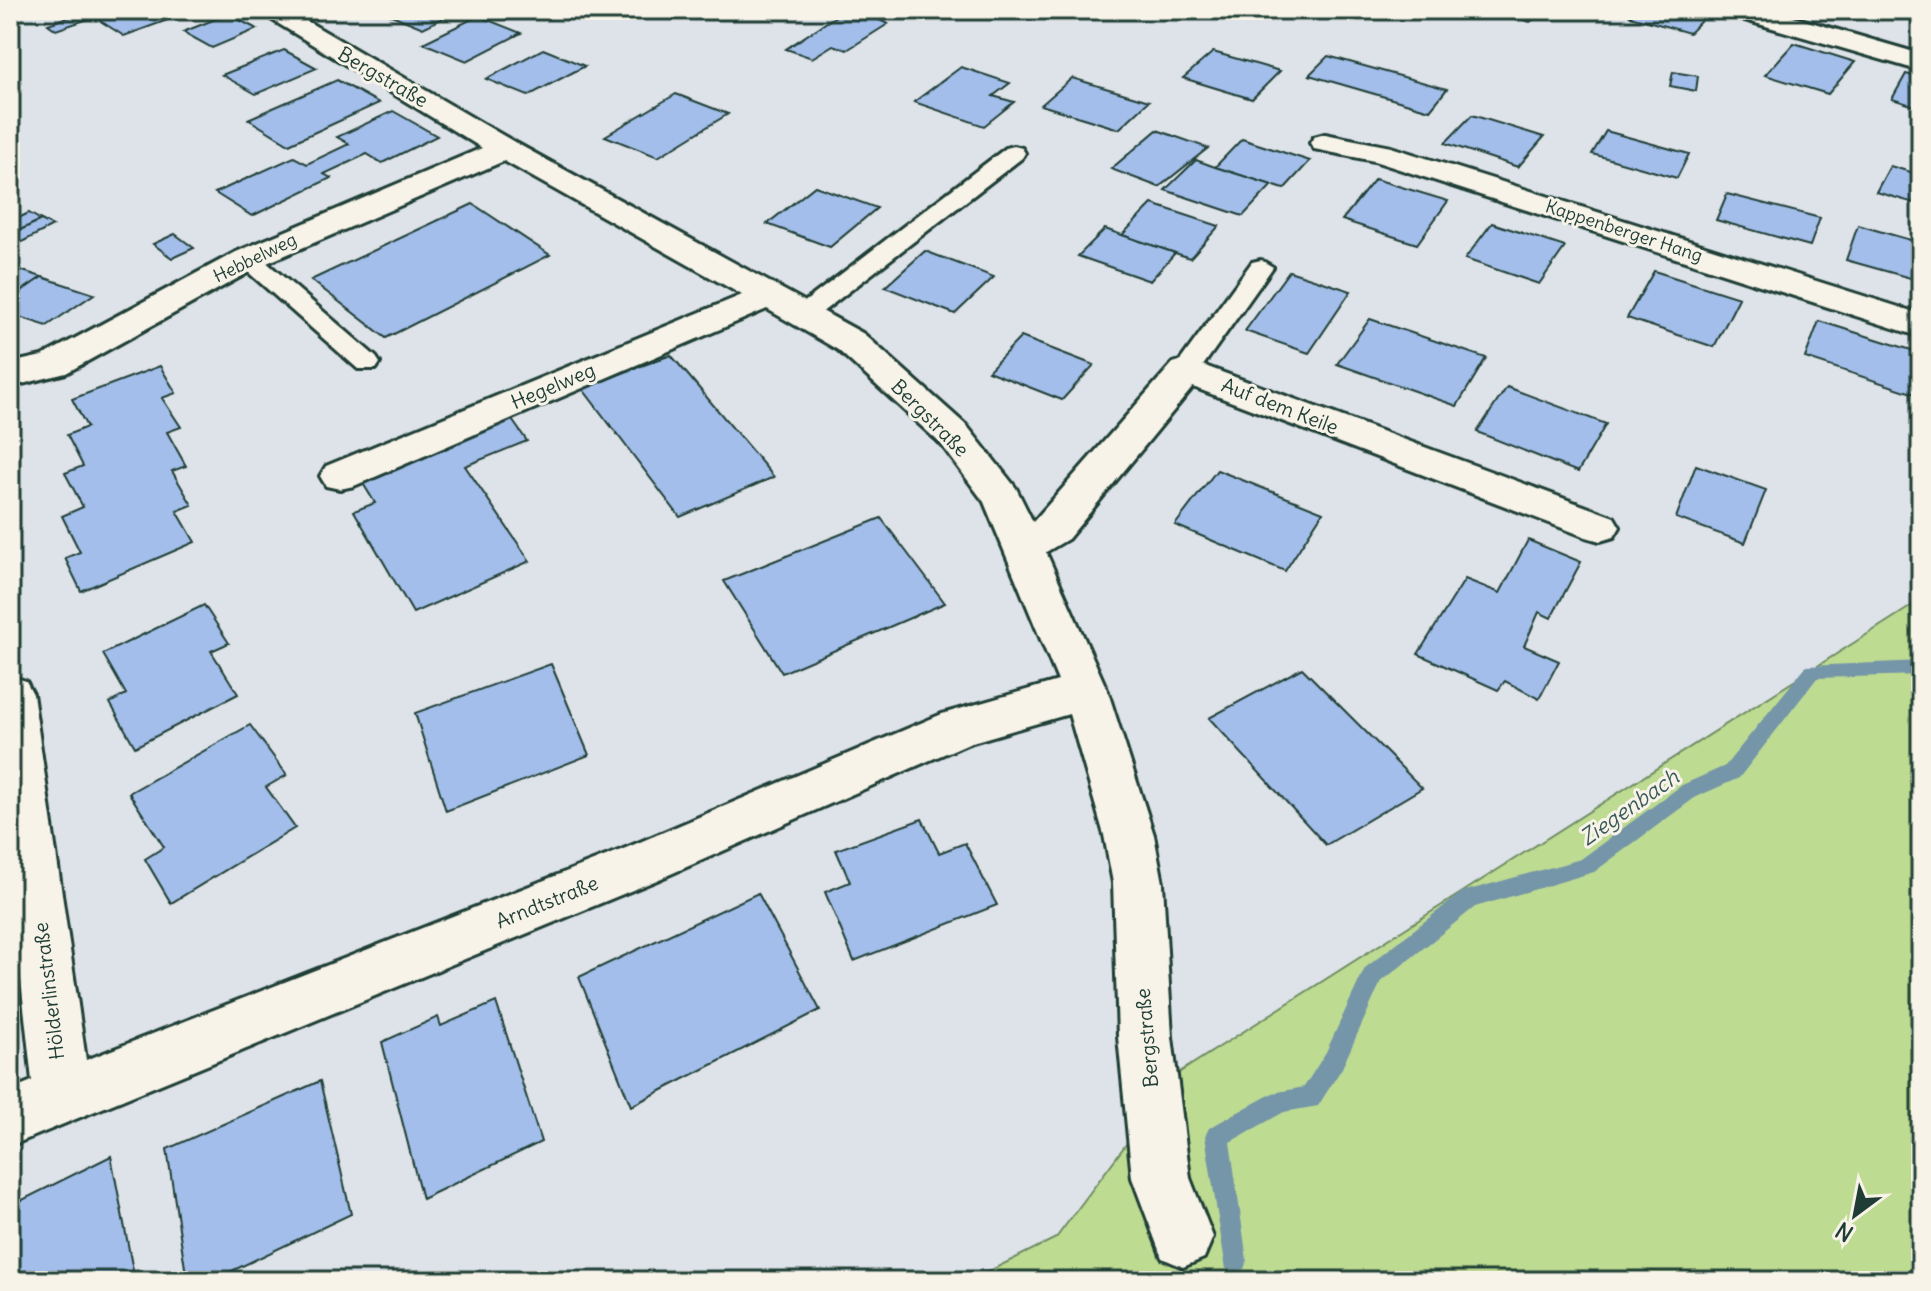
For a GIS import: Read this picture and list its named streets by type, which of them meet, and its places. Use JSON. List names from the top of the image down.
{
  "streets": {
    "street": [
      "Bergstraße",
      "Kappenberger Hang",
      "Hebbelweg",
      "Hegelweg",
      "Auf dem Keile",
      "Arndtstraße",
      "Hölderlinstraße"
    ]
  },
  "crossings": [
    ["Bergstraße", "Hebbelweg"],
    ["Bergstraße", "Hegelweg"],
    ["Bergstraße", "Arndtstraße"],
    ["Arndtstraße", "Hölderlinstraße"]
  ],
  "water": ["Ziegenbach"],
  "north": "bottom left"
}
